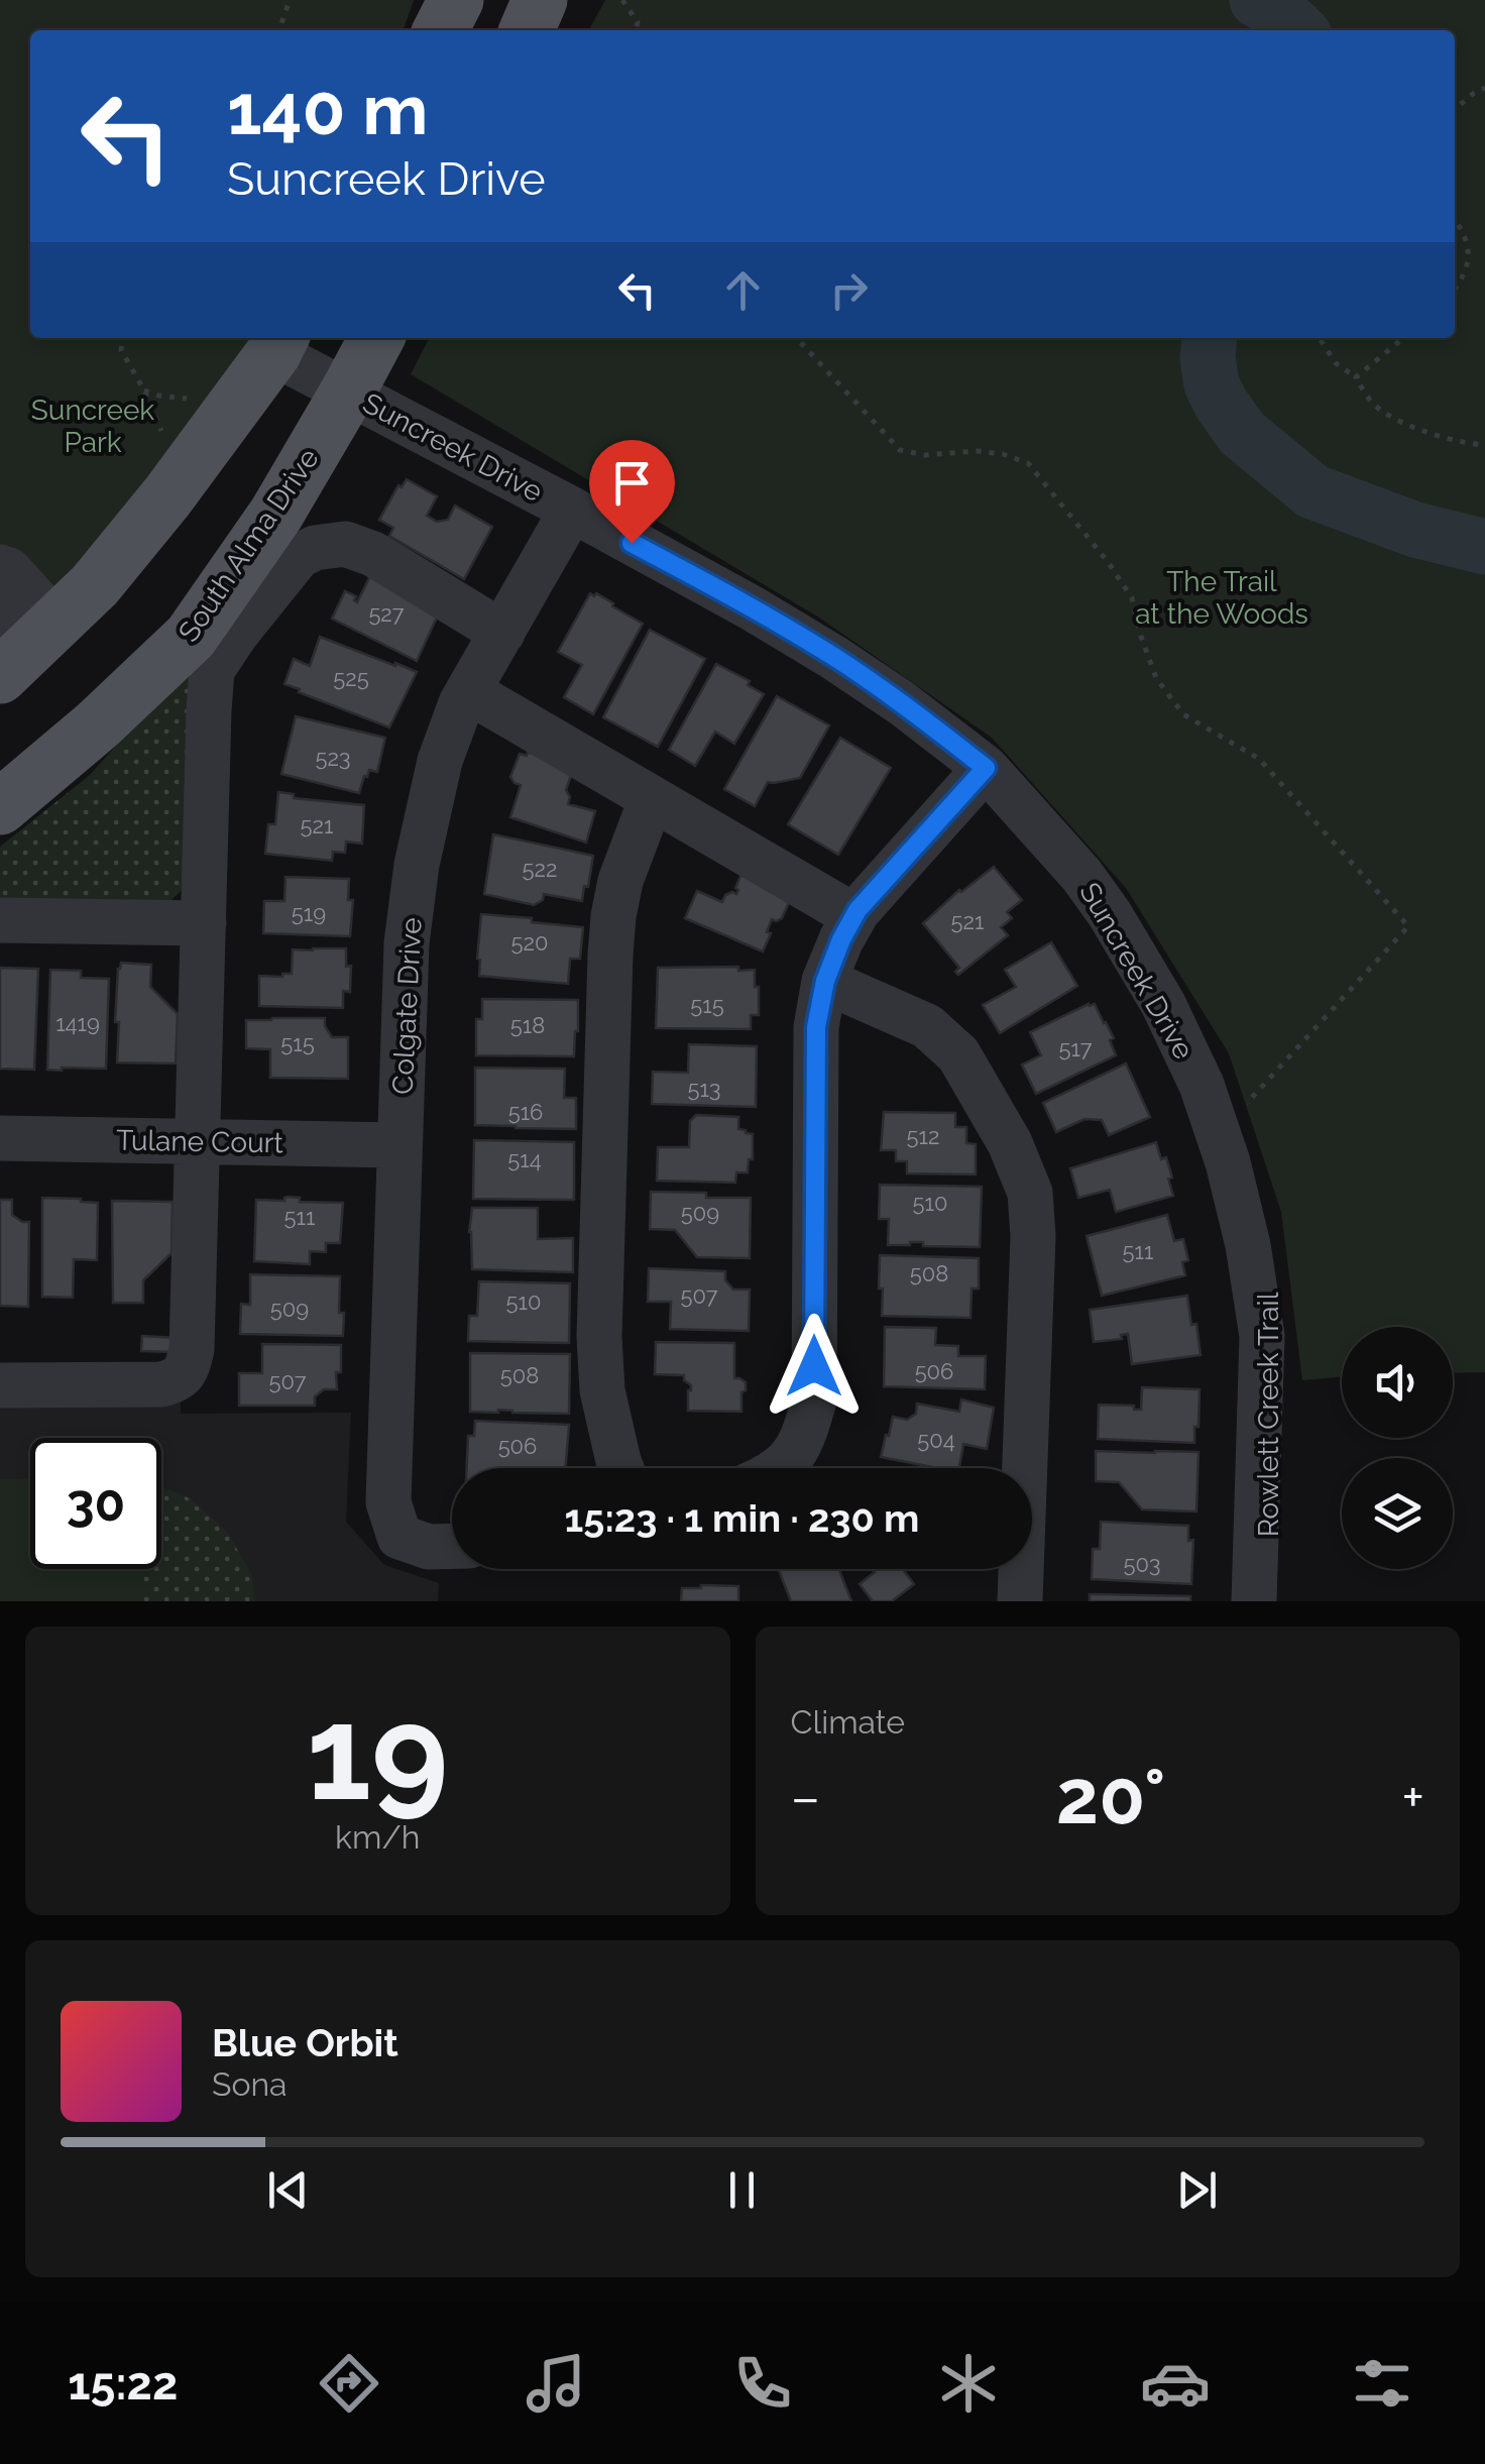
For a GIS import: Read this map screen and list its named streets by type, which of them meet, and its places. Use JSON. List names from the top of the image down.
{
  "streets": {
    "main road": ["South Alma Drive"],
    "street": ["Suncreek Drive", "Colgate Drive", "Tulane Court"]
  },
  "crossings": [
    ["Suncreek Drive", "South Alma Drive"],
    ["Suncreek Drive", "Colgate Drive"],
    ["Colgate Drive", "Tulane Court"]
  ],
  "parks": ["Suncreek Park", "The Trail at the Woods"],
  "house_numbers": [
    "527",
    "525",
    "523",
    "521",
    "522",
    "519",
    "521",
    "520",
    "515",
    "1419",
    "518",
    "515",
    "517",
    "513",
    "516",
    "512",
    "514",
    "510",
    "509",
    "511",
    "511",
    "508",
    "507",
    "510",
    "509",
    "506",
    "508",
    "507",
    "504",
    "506",
    "503"
  ],
  "page": {
    "turn": ["140 m", "Suncreek Drive"],
    "limit": "30",
    "trip": "15:23 · 1 min · 230 m",
    "tile": [
      ["19", "km/h"],
      "Climate"
    ],
    "heat": ["−", "20°", "+"],
    "song": ["Blue Orbit", "Sona"],
    "tabs": "15:22"
  }
}
